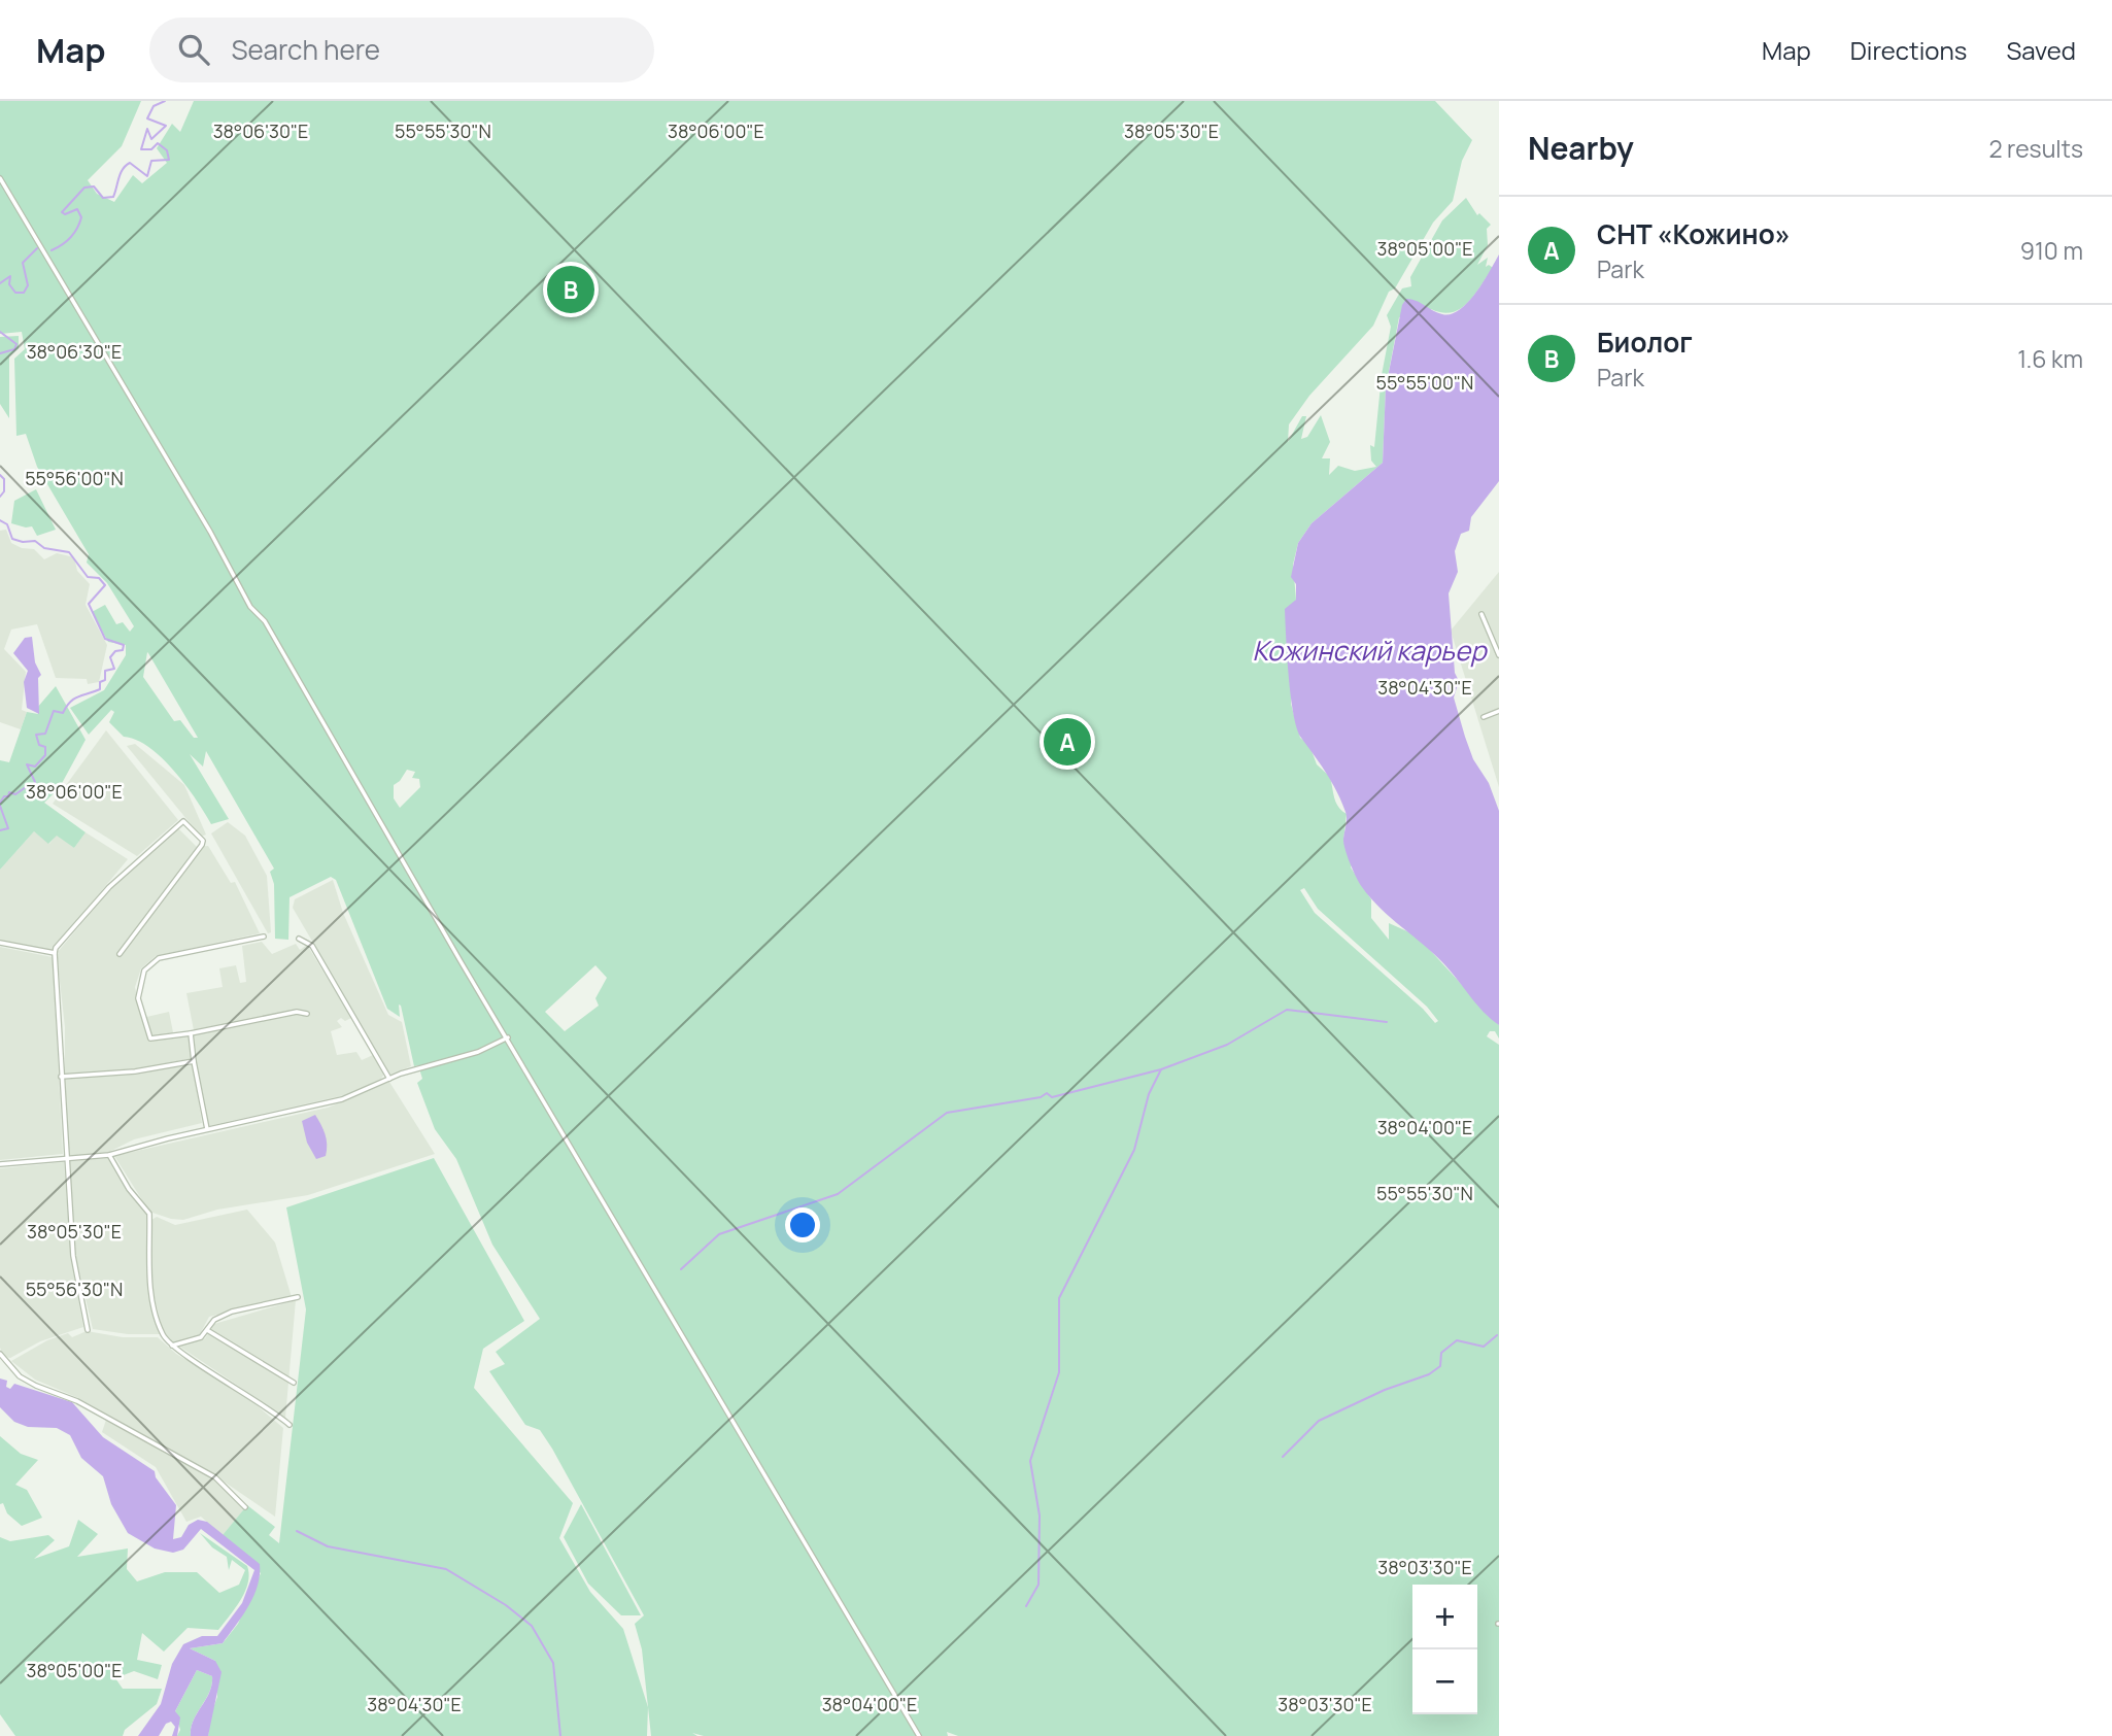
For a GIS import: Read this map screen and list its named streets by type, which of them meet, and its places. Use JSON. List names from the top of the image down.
{
  "water": ["Кожинский карьер"],
  "page": {
    "header": "Map",
    "search": "Search here",
    "nav": ["Map", "Directions", "Saved"],
    "heading": ["Nearby", "2 results"],
    "list": [
      {
        "mark": "A",
        "name": "СНТ «Кожино»",
        "note": "Park",
        "value": "910 m"
      },
      {
        "mark": "B",
        "name": "Биолог",
        "note": "Park",
        "value": "1.6 km"
      }
    ],
    "pins": ["B", "A"],
    "map_buttons": ["+", "−"]
  },
  "coordinates": [
    "38°06'30\"E",
    "38°06'00\"E",
    "38°05'30\"E",
    "55°55'30\"N",
    "38°05'00\"E",
    "55°55'00\"N",
    "55°56'00\"N",
    "38°04'30\"E",
    "38°04'00\"E",
    "55°56'30\"N",
    "38°03'30\"E"
  ]
}
